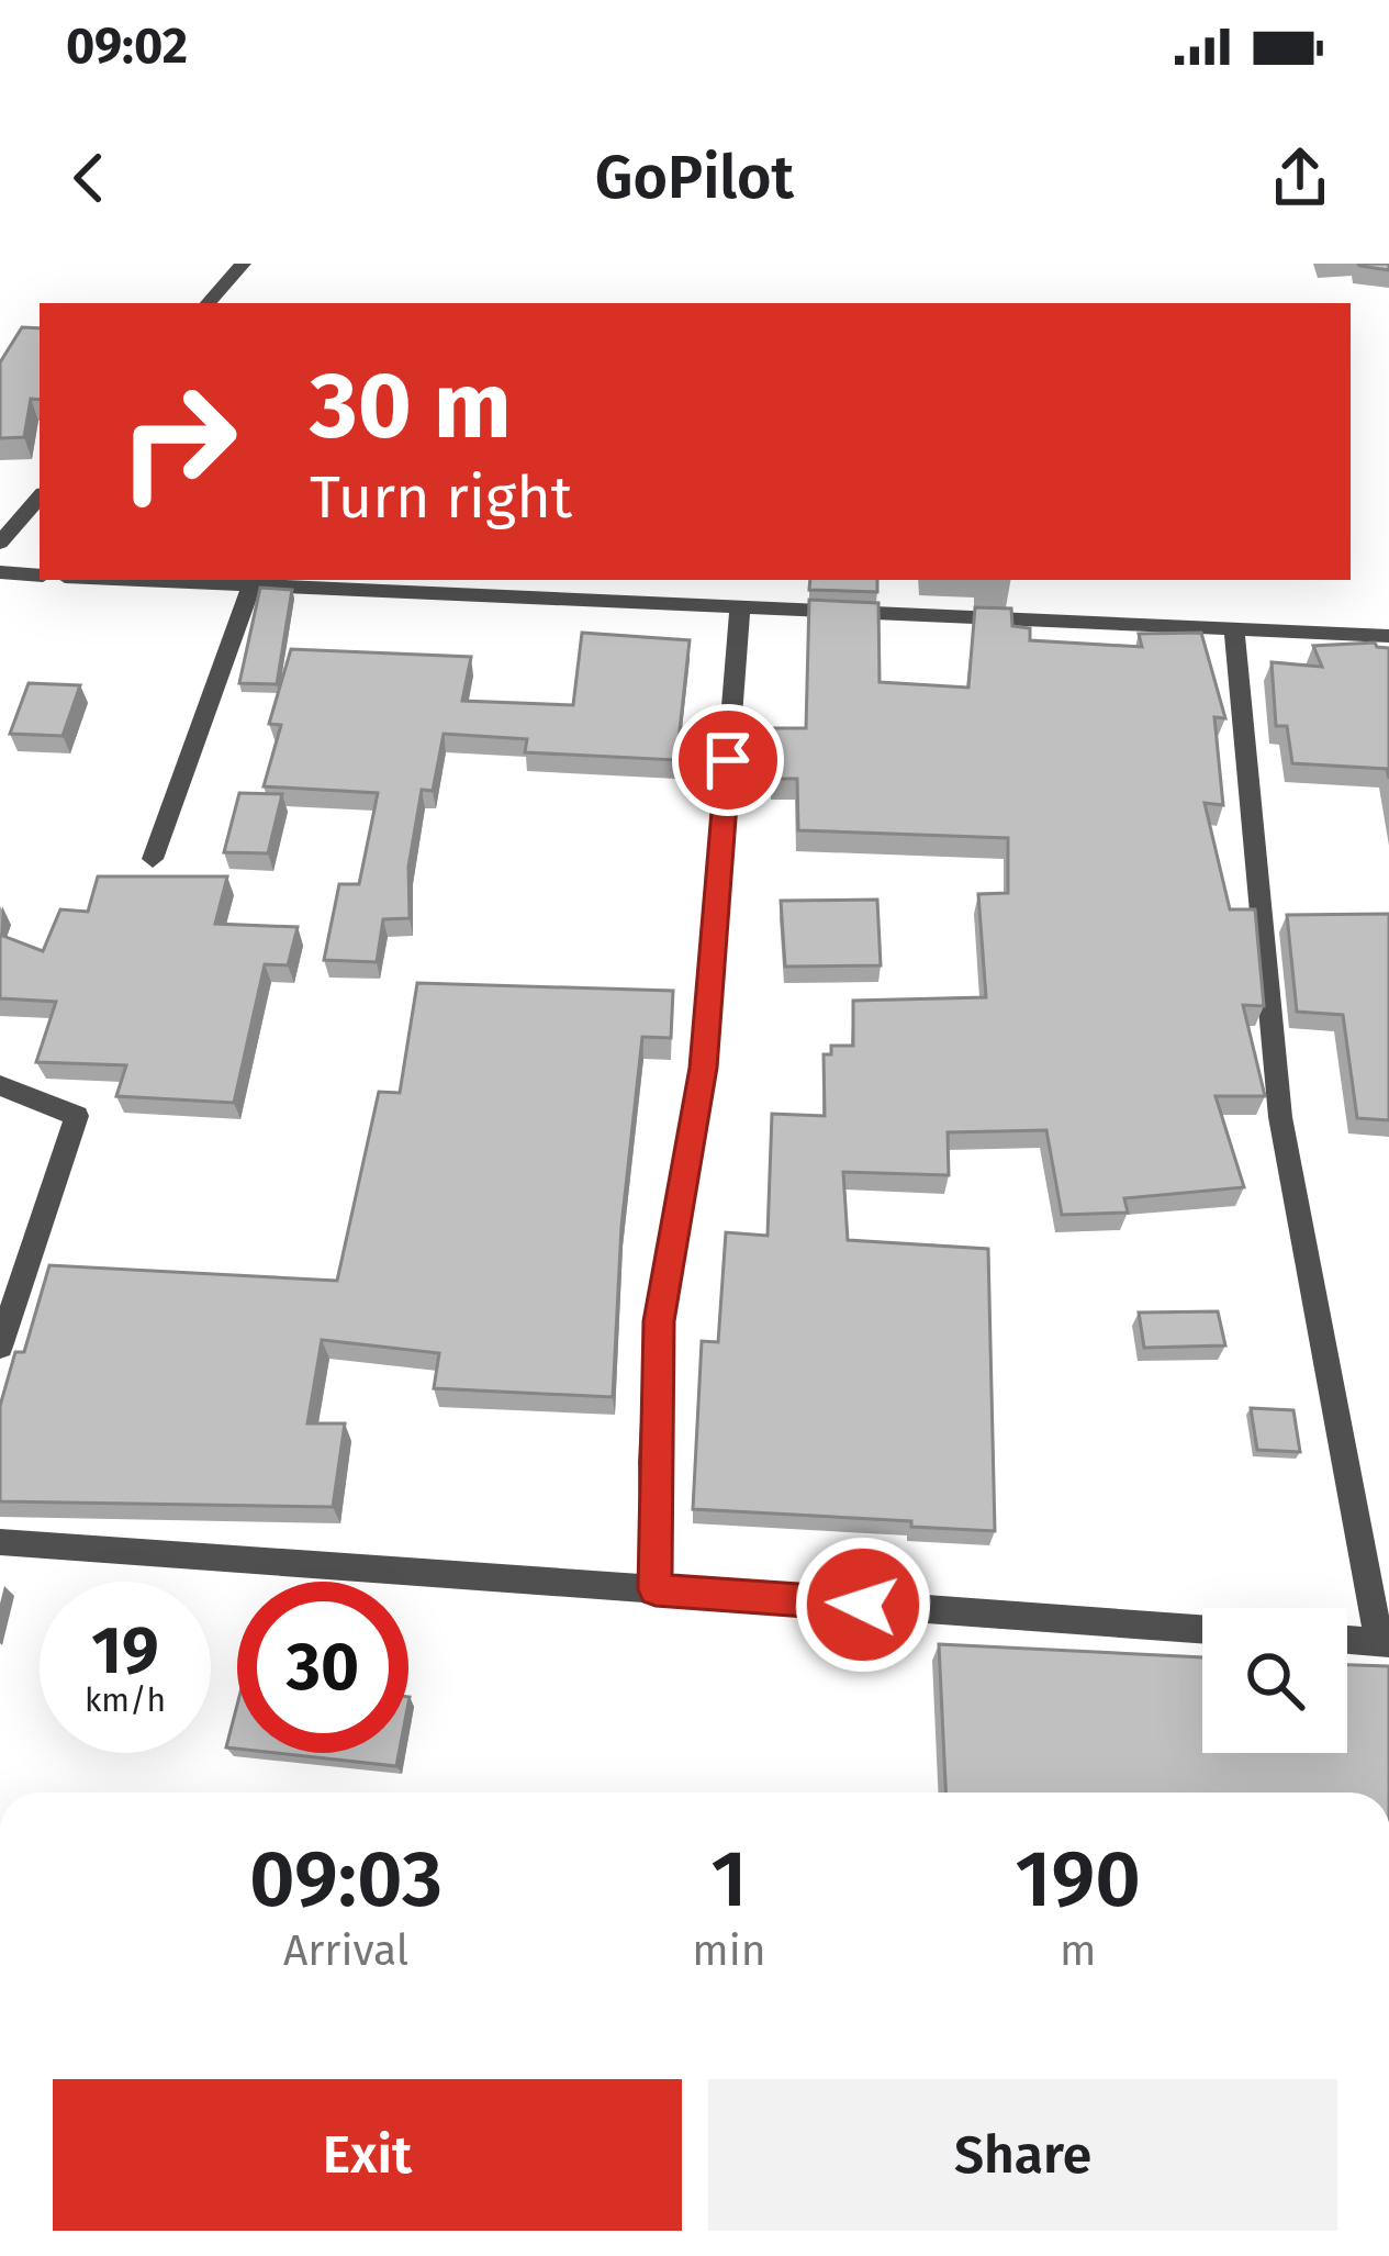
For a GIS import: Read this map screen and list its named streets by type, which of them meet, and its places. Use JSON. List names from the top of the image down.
{
  "page": {
    "status": "09:02",
    "header": "GoPilot",
    "turn": ["30 m", "Turn right"],
    "speed": "19 km/h",
    "limit": "30",
    "eta": [
      "09:03",
      "Arrival",
      "1",
      "min",
      "190",
      "m"
    ],
    "buttons": ["Exit", "Share"]
  }
}
